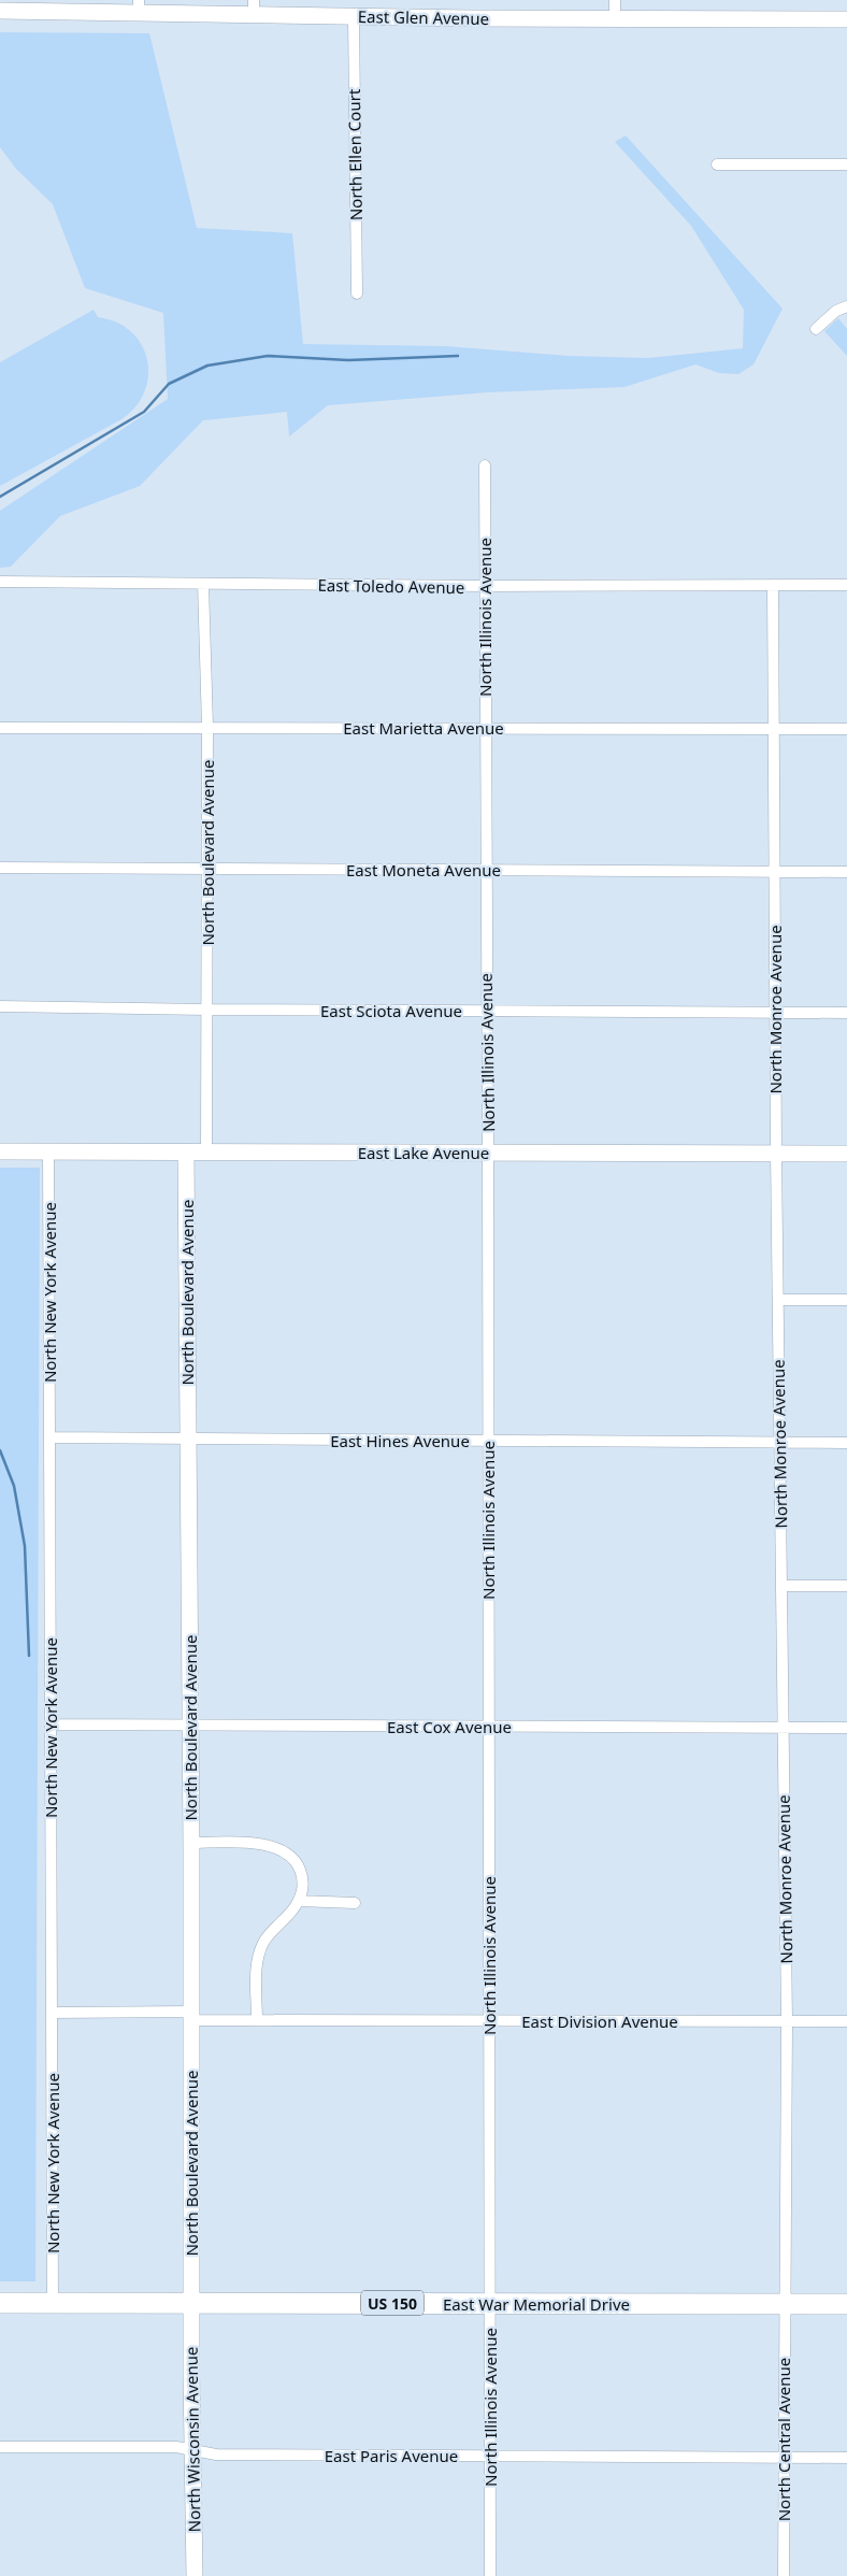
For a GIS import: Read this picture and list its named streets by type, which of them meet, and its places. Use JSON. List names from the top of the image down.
{
  "streets": {
    "highway": ["US 150", "East War Memorial Drive"],
    "street": [
      "East Glen Avenue",
      "North Ellen Court",
      "East Toledo Avenue",
      "North Illinois Avenue",
      "East Marietta Avenue",
      "North Boulevard Avenue",
      "East Moneta Avenue",
      "North Monroe Avenue",
      "East Sciota Avenue",
      "East Lake Avenue",
      "North New York Avenue",
      "East Hines Avenue",
      "East Cox Avenue",
      "East Division Avenue",
      "North Wisconsin Avenue",
      "North Central Avenue",
      "East Paris Avenue"
    ]
  },
  "crossings": [
    ["East Glen Avenue", "North Ellen Court"],
    ["East Toledo Avenue", "North Illinois Avenue"],
    ["East Toledo Avenue", "North Boulevard Avenue"],
    ["East Toledo Avenue", "North Monroe Avenue"],
    ["North Illinois Avenue", "East Marietta Avenue"],
    ["North Illinois Avenue", "East Moneta Avenue"],
    ["North Illinois Avenue", "East Sciota Avenue"],
    ["North Illinois Avenue", "East Lake Avenue"],
    ["North Illinois Avenue", "East Hines Avenue"],
    ["North Illinois Avenue", "East Cox Avenue"],
    ["North Illinois Avenue", "East Division Avenue"],
    ["North Illinois Avenue", "East War Memorial Drive"],
    ["North Illinois Avenue", "East Paris Avenue"],
    ["East Marietta Avenue", "North Boulevard Avenue"],
    ["East Marietta Avenue", "North Monroe Avenue"],
    ["North Boulevard Avenue", "East Moneta Avenue"],
    ["North Boulevard Avenue", "East Sciota Avenue"],
    ["North Boulevard Avenue", "East Lake Avenue"],
    ["North Boulevard Avenue", "East Hines Avenue"],
    ["North Boulevard Avenue", "East Cox Avenue"],
    ["North Boulevard Avenue", "East Division Avenue"],
    ["North Boulevard Avenue", "East War Memorial Drive"],
    ["North Boulevard Avenue", "North Wisconsin Avenue"],
    ["East Moneta Avenue", "North Monroe Avenue"],
    ["North Monroe Avenue", "East Sciota Avenue"],
    ["North Monroe Avenue", "East Lake Avenue"],
    ["North Monroe Avenue", "East Hines Avenue"],
    ["North Monroe Avenue", "East Cox Avenue"],
    ["North Monroe Avenue", "East Division Avenue"],
    ["North Monroe Avenue", "East War Memorial Drive"],
    ["North Monroe Avenue", "North Central Avenue"],
    ["East Lake Avenue", "North New York Avenue"],
    ["North New York Avenue", "East Hines Avenue"],
    ["North New York Avenue", "East Cox Avenue"],
    ["North New York Avenue", "East Division Avenue"],
    ["North New York Avenue", "East War Memorial Drive"],
    ["East War Memorial Drive", "North Wisconsin Avenue"],
    ["East War Memorial Drive", "North Central Avenue"],
    ["North Wisconsin Avenue", "East Paris Avenue"],
    ["North Central Avenue", "East Paris Avenue"]
  ]
}
